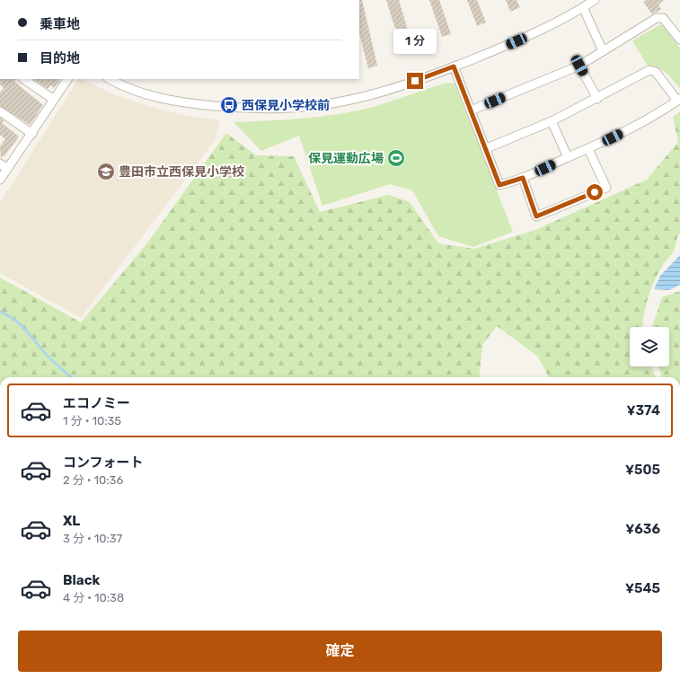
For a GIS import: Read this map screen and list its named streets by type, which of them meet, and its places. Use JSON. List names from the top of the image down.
{
  "places": {
    "bus stop": ["西保見小学校前"],
    "sports": ["保見運動広場"],
    "school or university": ["豊田市立西保見小学校"]
  },
  "page": {
    "banner": ["乗車地", "目的地"],
    "bubble": "1 分",
    "list": [
      {
        "name": "エコノミー",
        "note": "1 分 · 10:35",
        "value": "¥374"
      },
      {
        "name": "コンフォート",
        "note": "2 分 · 10:36",
        "value": "¥505"
      },
      {
        "name": "XL",
        "note": "3 分 · 10:37",
        "value": "¥636"
      },
      {
        "name": "Black",
        "note": "4 分 · 10:38",
        "value": "¥545"
      }
    ],
    "buttons": "確定"
  }
}
